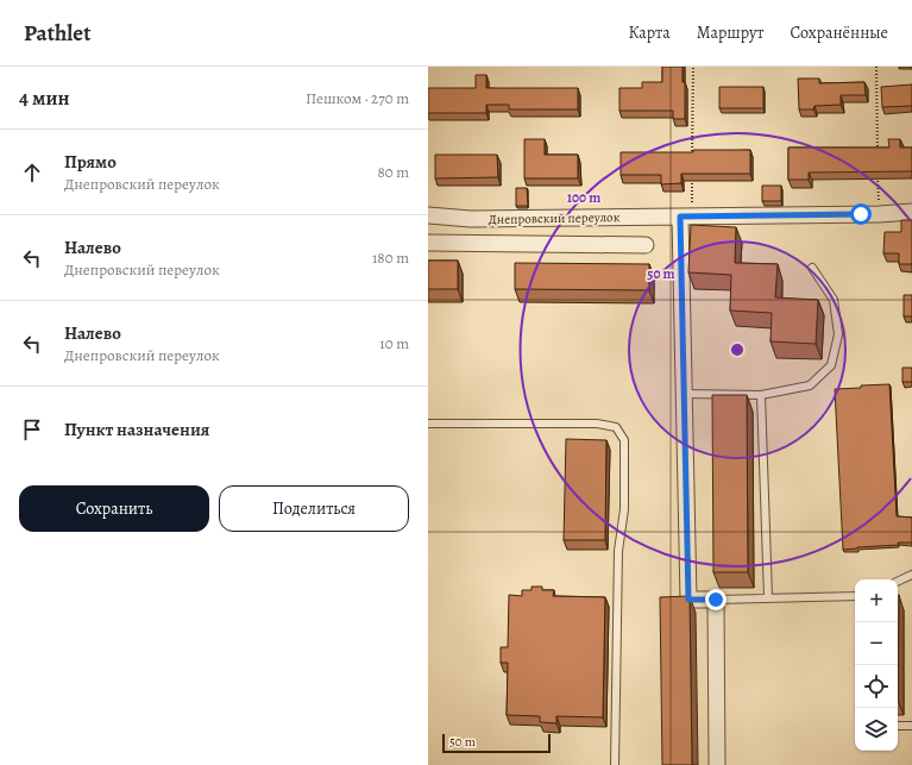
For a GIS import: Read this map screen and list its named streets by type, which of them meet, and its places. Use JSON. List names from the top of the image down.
{
  "streets": {
    "street": ["Днепровский переулок"]
  },
  "scale_bar": "50 m",
  "page": {
    "header": "Pathlet",
    "nav": ["Карта", "Маршрут", "Сохранённые"],
    "heading": ["4 мин", "Пешком · 270 m"],
    "list": [
      ["Прямо", "Днепровский переулок", "80 m"],
      ["Налево", "Днепровский переулок", "180 m"],
      ["Налево", "Днепровский переулок", "10 m"],
      "Пункт назначения"
    ],
    "buttons": ["Сохранить", "Поделиться"],
    "map_buttons": ["+", "−"],
    "scale": "50 m"
  },
  "rings": ["100 m", "50 m"]
}
